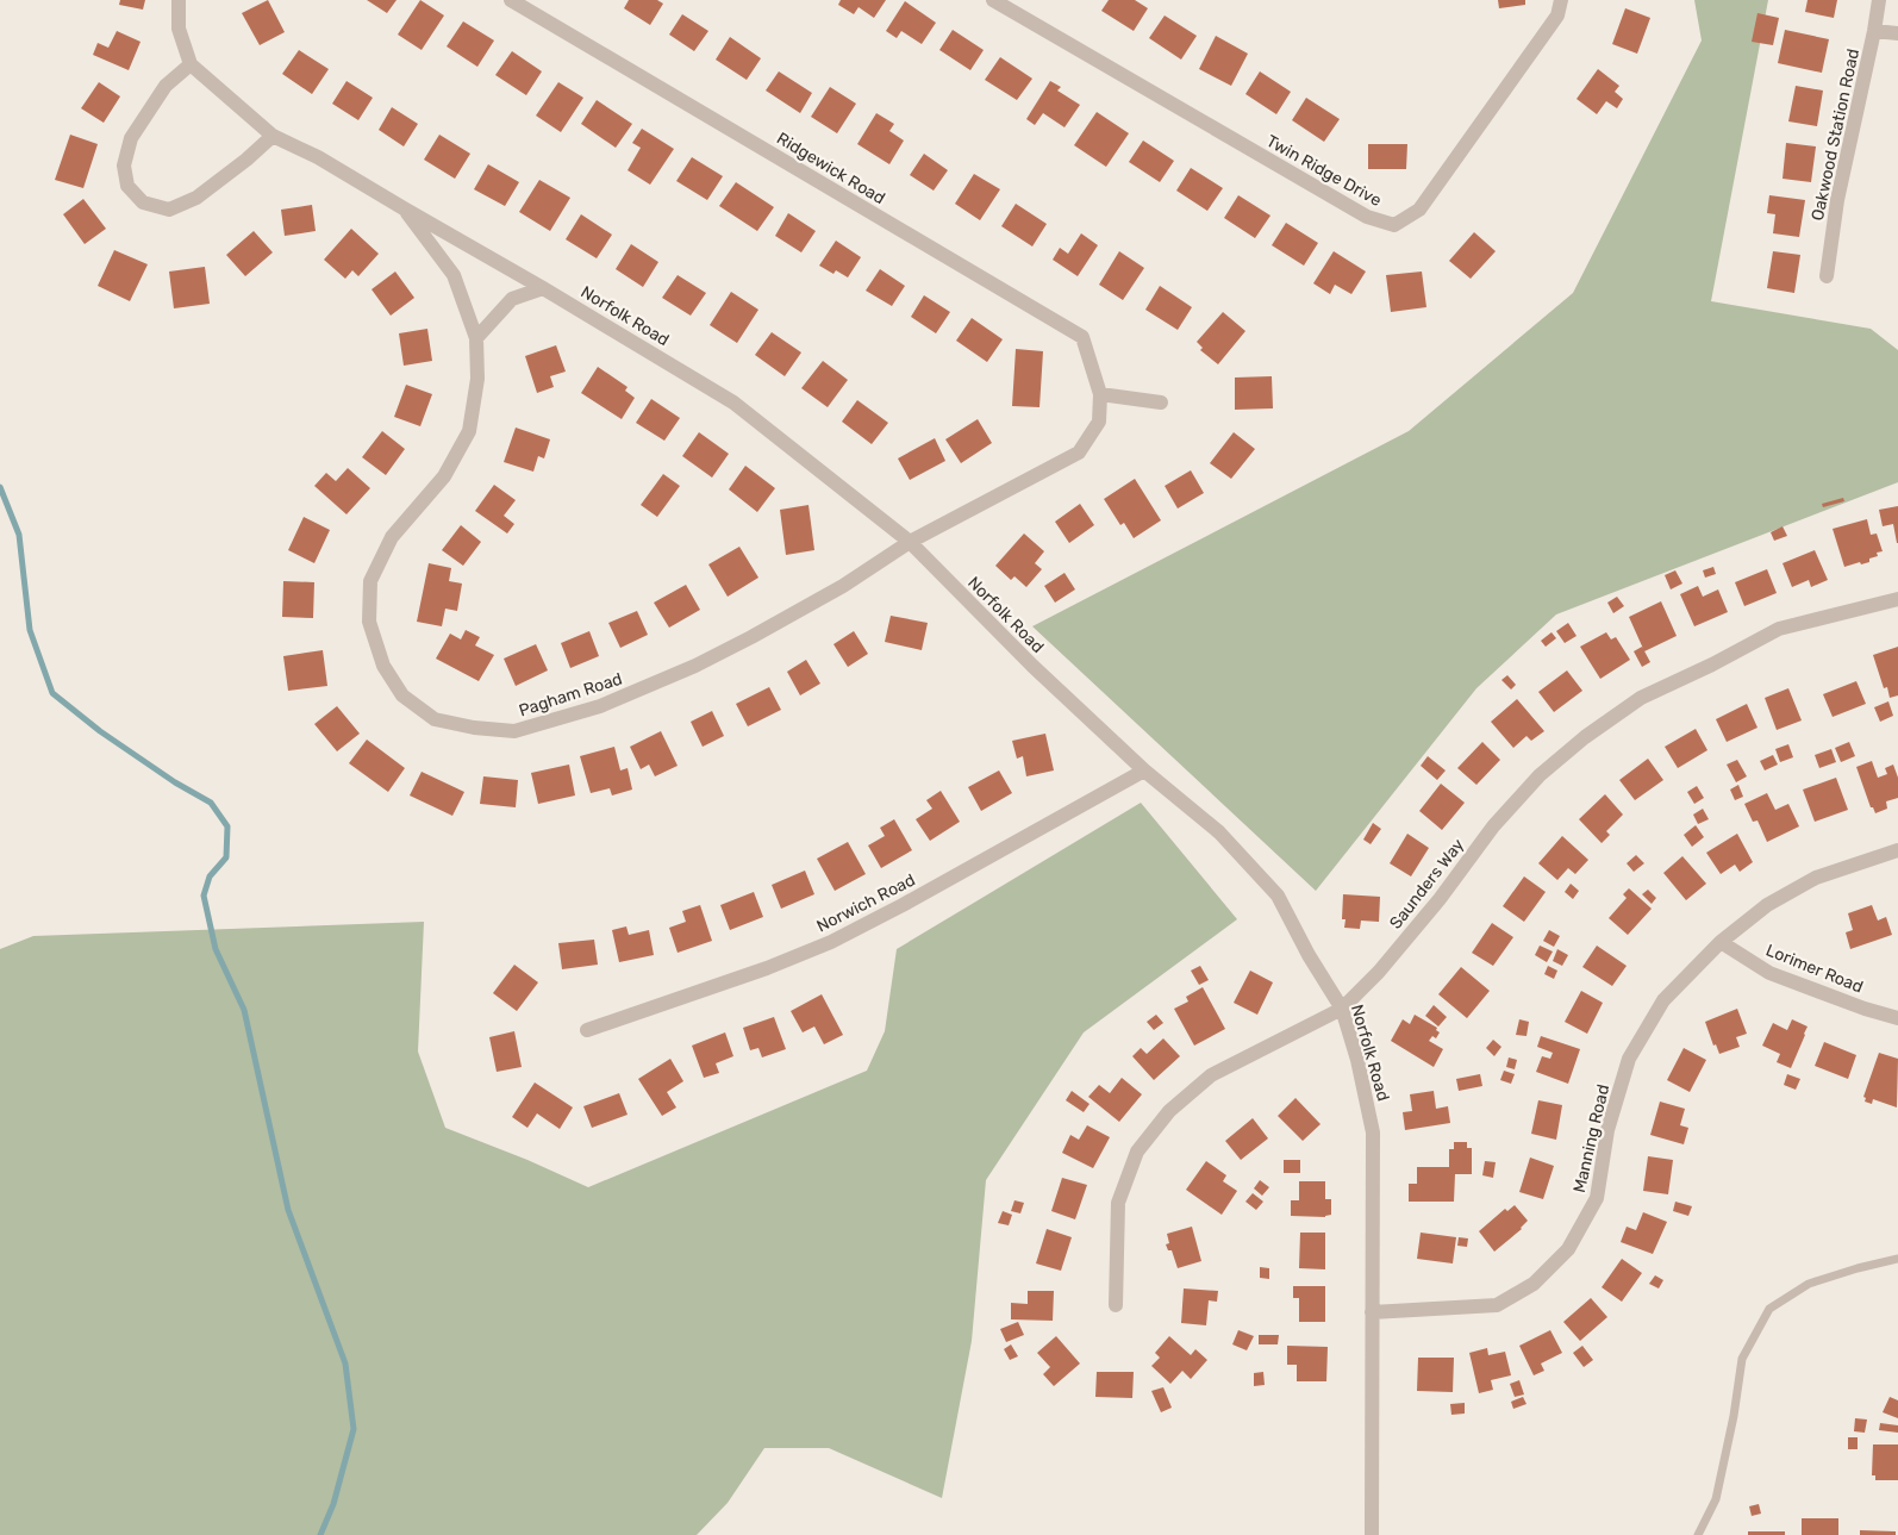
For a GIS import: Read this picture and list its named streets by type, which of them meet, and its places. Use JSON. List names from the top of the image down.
{
  "streets": {
    "street": [
      "Oakwood Station Road",
      "Ridgewick Road",
      "Twin Ridge Drive",
      "Norfolk Road",
      "Pagham Road",
      "Saunders Way",
      "Norwich Road",
      "Lorimer Road",
      "Manning Road"
    ]
  },
  "crossings": [
    ["Ridgewick Road", "Norfolk Road"],
    ["Ridgewick Road", "Pagham Road"],
    ["Norfolk Road", "Pagham Road"],
    ["Norfolk Road", "Saunders Way"],
    ["Norfolk Road", "Norwich Road"],
    ["Norfolk Road", "Manning Road"],
    ["Lorimer Road", "Manning Road"]
  ]
}
